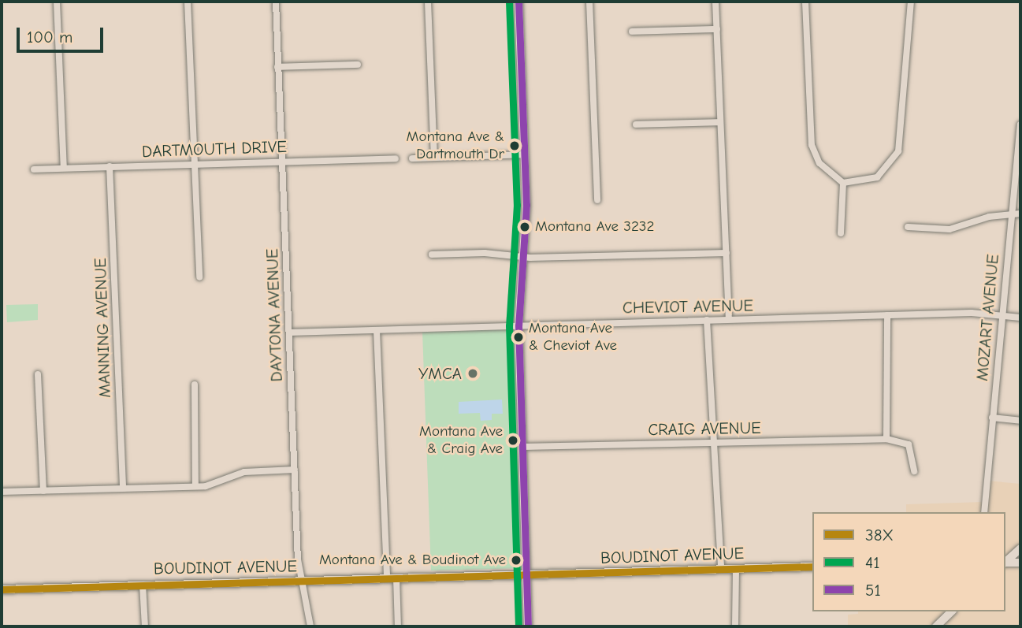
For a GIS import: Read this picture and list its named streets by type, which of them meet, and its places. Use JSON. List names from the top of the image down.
{
  "streets": {
    "street": [
      "DARTMOUTH DRIVE",
      "CHEVIOT AVENUE",
      "DAYTONA AVENUE",
      "MOZART AVENUE",
      "MANNING AVENUE",
      "CRAIG AVENUE",
      "BOUDINOT AVENUE"
    ]
  },
  "crossings": [
    ["DARTMOUTH DRIVE", "DAYTONA AVENUE"],
    ["DARTMOUTH DRIVE", "MANNING AVENUE"],
    ["CHEVIOT AVENUE", "DAYTONA AVENUE"],
    ["CHEVIOT AVENUE", "MOZART AVENUE"],
    ["DAYTONA AVENUE", "BOUDINOT AVENUE"]
  ],
  "places": [
    "Montana Ave & Dartmouth Dr",
    "Montana Ave 3232",
    "Montana Ave & Cheviot Ave",
    "YMCA",
    "Montana Ave & Craig Ave",
    "Montana Ave & Boudinot Ave"
  ],
  "lines": ["transit line 41", "transit line 51", "transit line 38X"],
  "legend": ["38X", "41", "51"],
  "scale_bar": "100 m"
}
